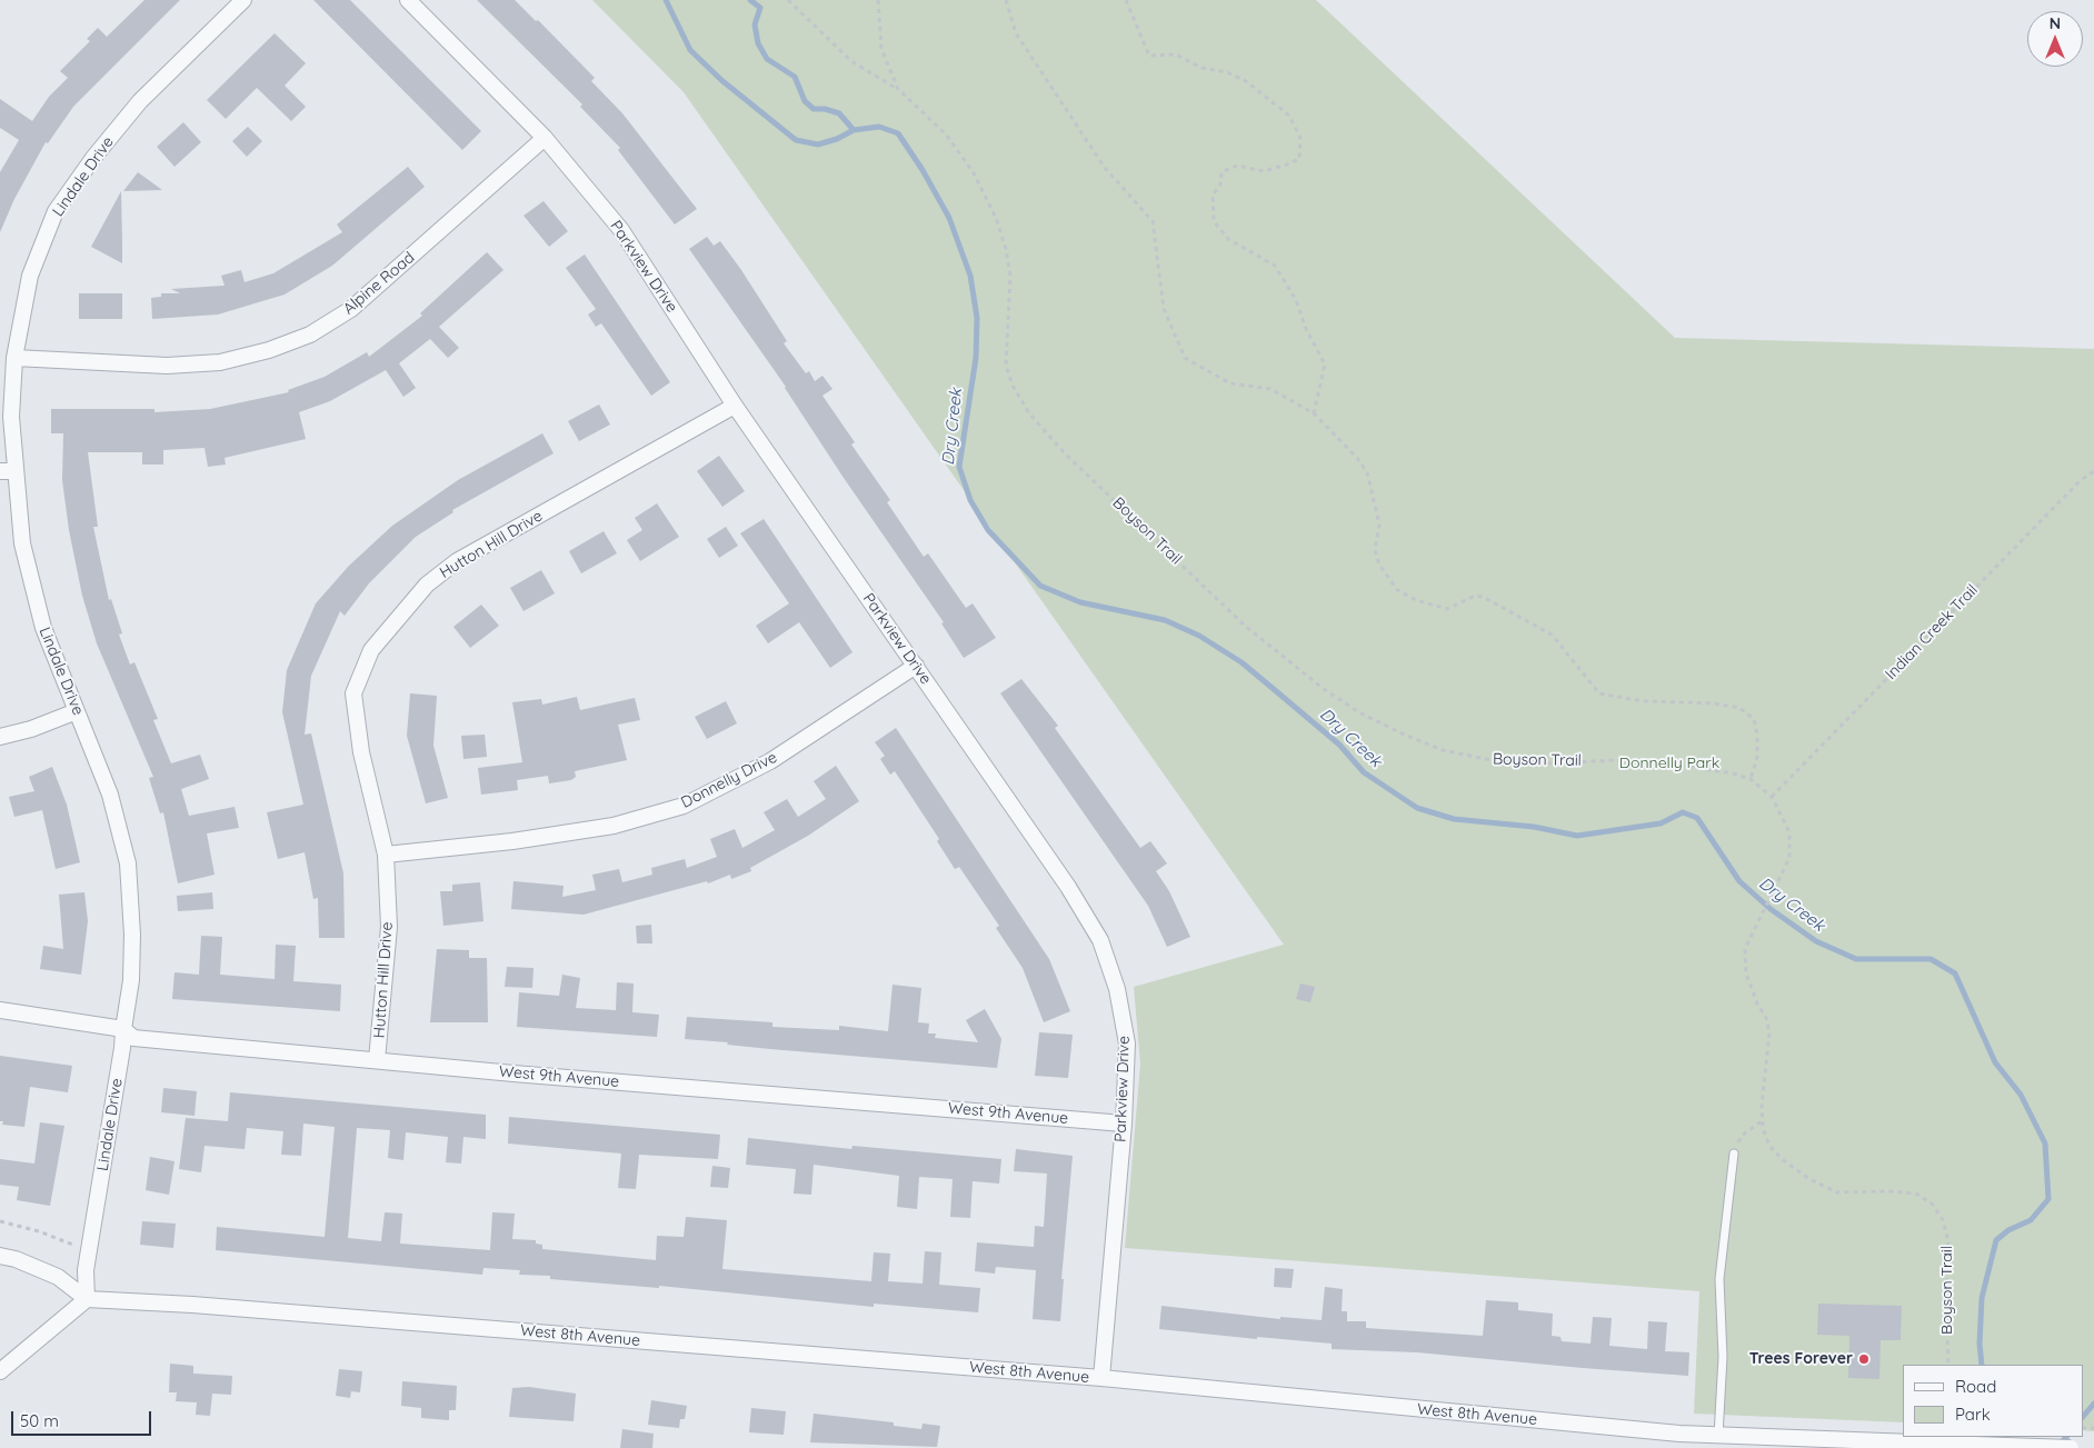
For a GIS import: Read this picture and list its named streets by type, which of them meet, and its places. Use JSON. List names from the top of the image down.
{
  "streets": {
    "street": [
      "Lindale Drive",
      "Parkview Drive",
      "Alpine Road",
      "Hutton Hill Drive",
      "Donnelly Drive",
      "West 9th Avenue",
      "West 8th Avenue"
    ],
    "path": ["Boyson Trail", "Indian Creek Trail"]
  },
  "crossings": [
    ["Lindale Drive", "Alpine Road"],
    ["Lindale Drive", "West 9th Avenue"],
    ["Lindale Drive", "West 8th Avenue"],
    ["Parkview Drive", "Alpine Road"],
    ["Parkview Drive", "Hutton Hill Drive"],
    ["Parkview Drive", "Donnelly Drive"],
    ["Parkview Drive", "West 9th Avenue"],
    ["Parkview Drive", "West 8th Avenue"],
    ["Boyson Trail", "Indian Creek Trail"],
    ["Hutton Hill Drive", "Donnelly Drive"],
    ["Hutton Hill Drive", "West 9th Avenue"]
  ],
  "water": ["Dry Creek"],
  "parks": ["Donnelly Park"],
  "places": ["Trees Forever"],
  "legend": ["Road", "Park"],
  "scale_bar": "50 m",
  "north": "top"
}
